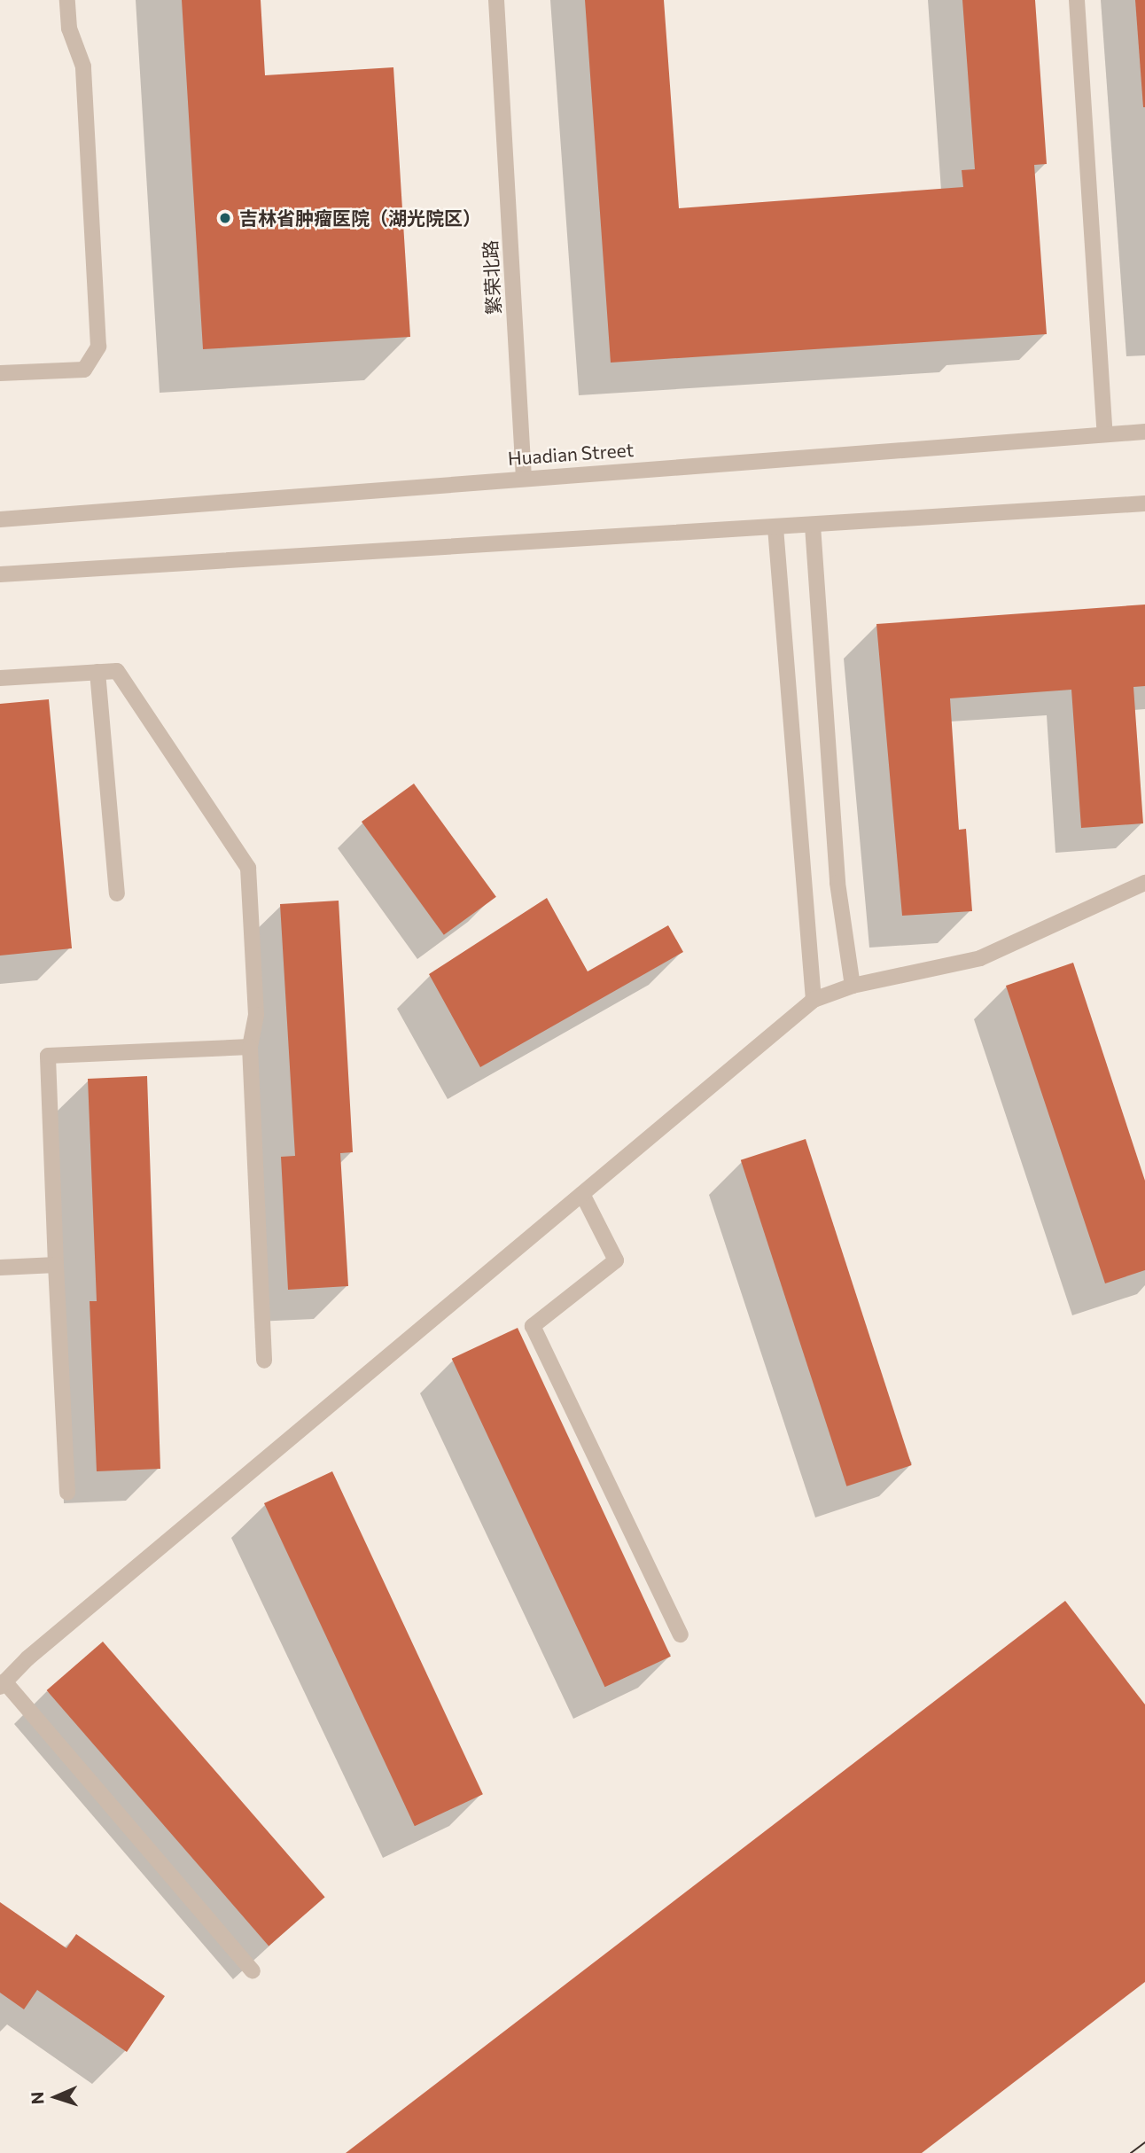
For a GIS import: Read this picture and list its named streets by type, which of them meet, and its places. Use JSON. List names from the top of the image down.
{
  "streets": {
    "street": ["繁荣北路", "Huadian Street"]
  },
  "crossings": [
    ["繁荣北路", "Huadian Street"]
  ],
  "places": ["吉林省肿瘤医院（湖光院区）"],
  "north": "left"
}
